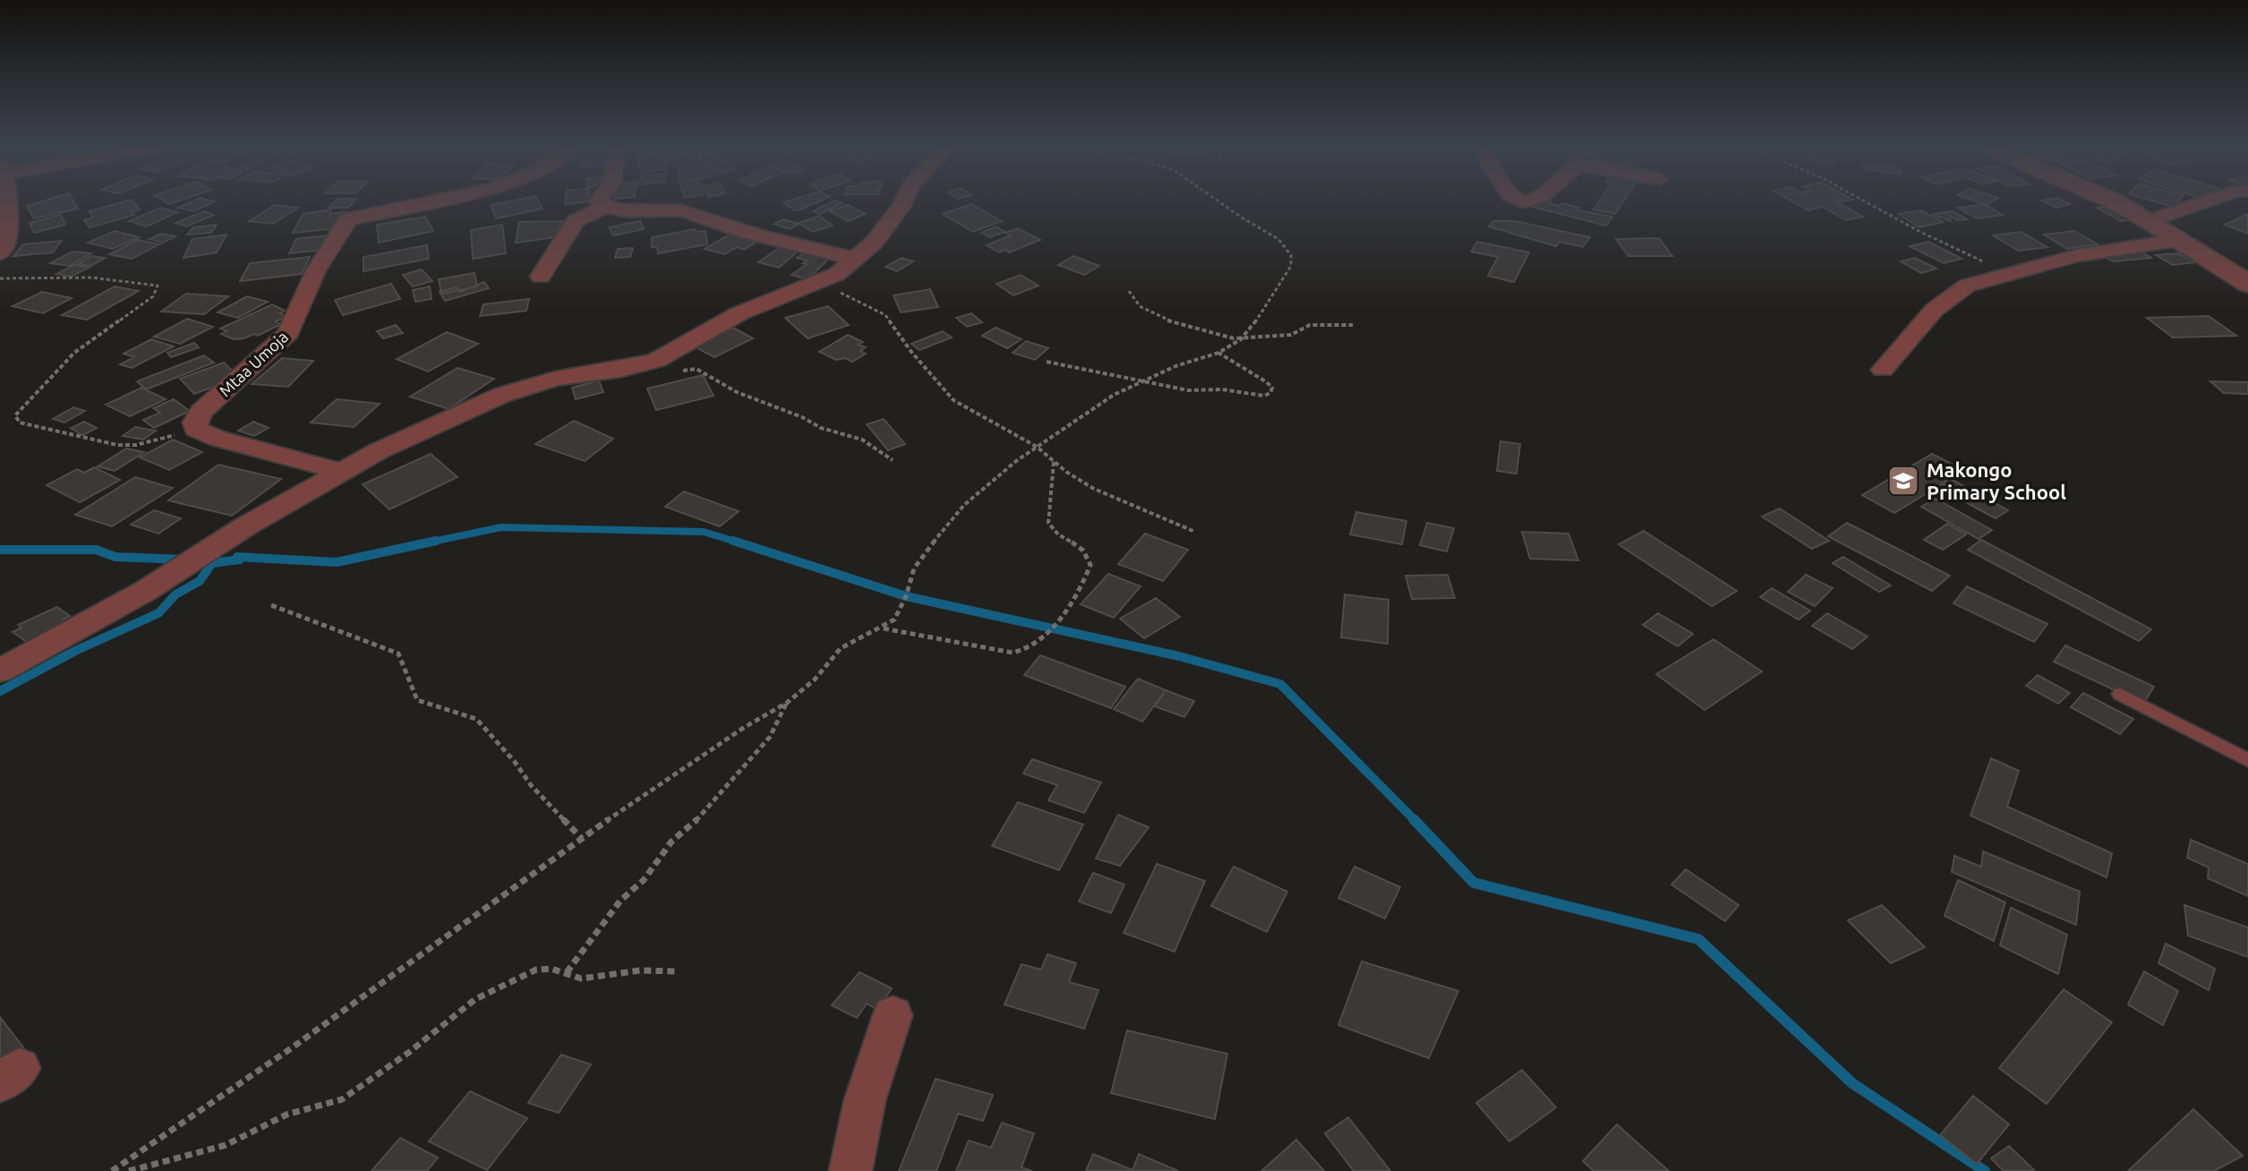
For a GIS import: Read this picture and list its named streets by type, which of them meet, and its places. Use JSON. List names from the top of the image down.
{
  "streets": {
    "street": ["Mtaa Umoja"]
  },
  "places": {
    "school or university": ["Makongo Primary School"]
  }
}
